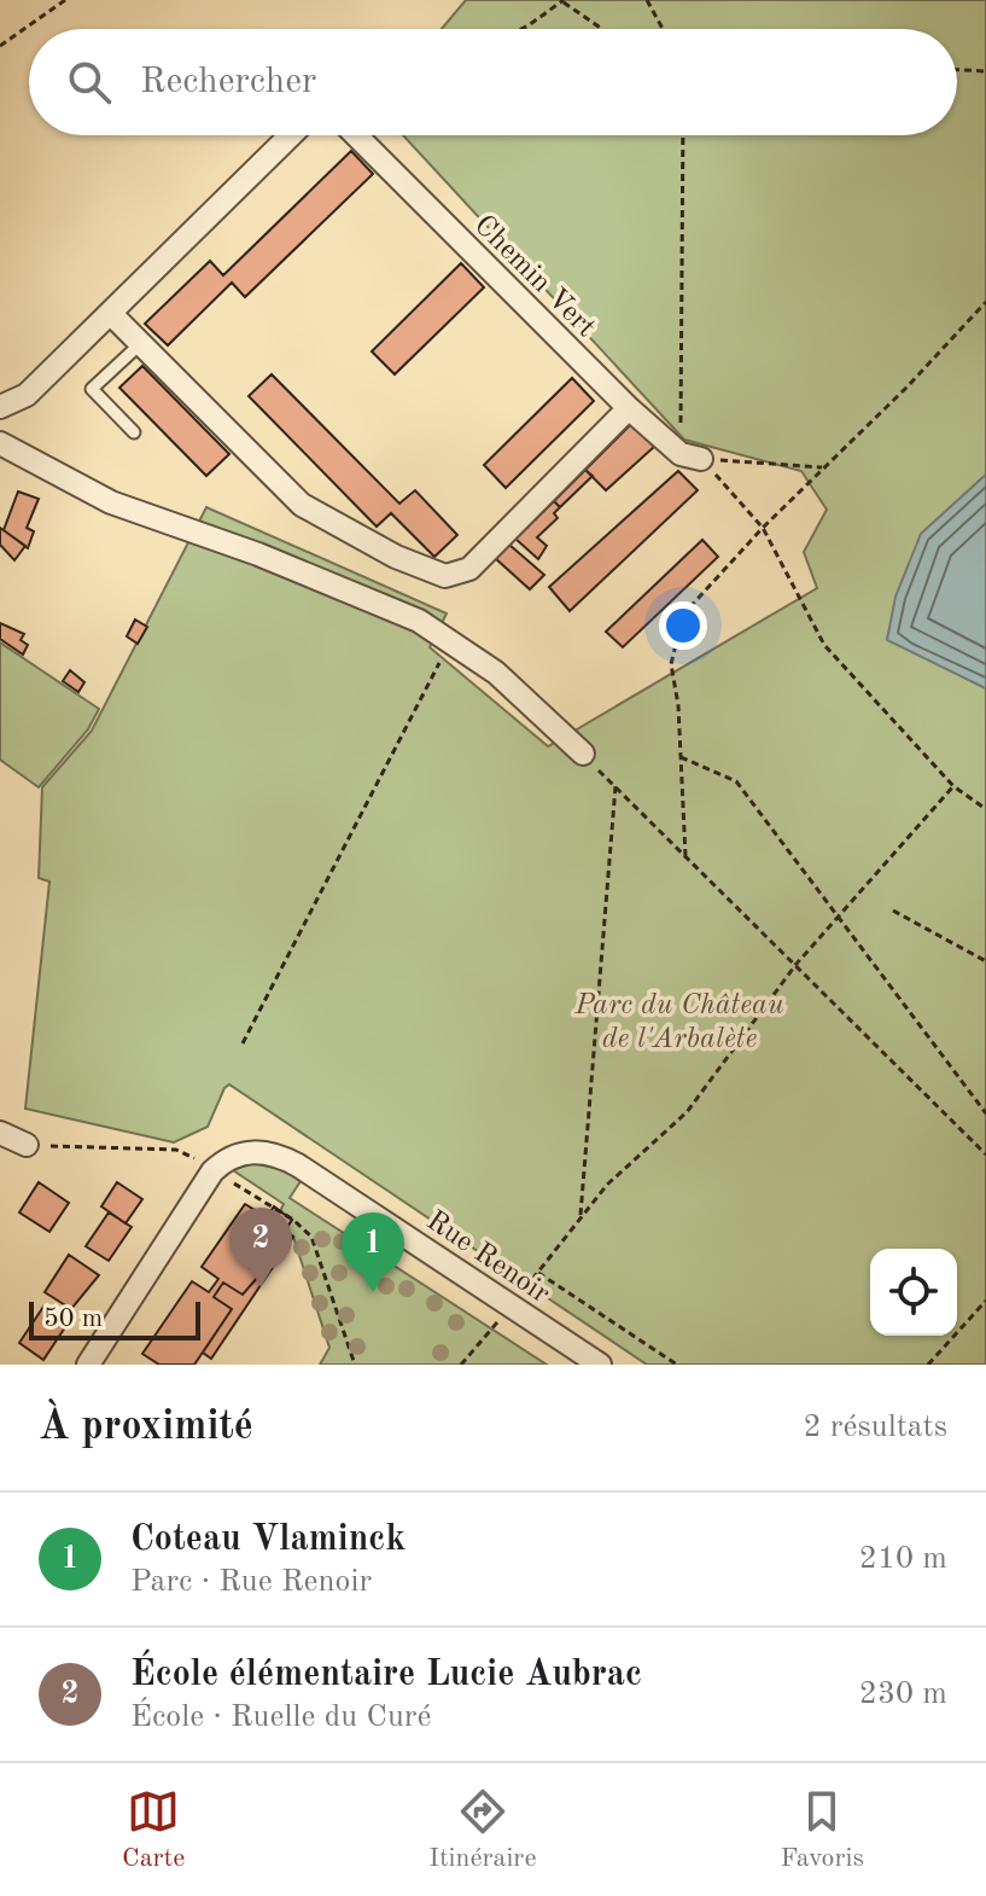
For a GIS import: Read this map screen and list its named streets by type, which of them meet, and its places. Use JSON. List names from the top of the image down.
{
  "streets": {
    "street": ["Chemin Vert", "Rue Renoir"]
  },
  "parks": ["Parc du Château de l'Arbalète"],
  "scale_bar": "50 m",
  "page": {
    "search": "Rechercher",
    "pins": ["2", "1"],
    "scale": "50 m",
    "heading": ["À proximité", "2 résultats"],
    "list": [
      {
        "mark": "1",
        "name": "Coteau Vlaminck",
        "note": "Parc · Rue Renoir",
        "value": "210 m"
      },
      {
        "mark": "2",
        "name": "École élémentaire Lucie Aubrac",
        "note": "École · Ruelle du Curé",
        "value": "230 m"
      }
    ],
    "nav": ["Carte", "Itinéraire", "Favoris"]
  }
}
